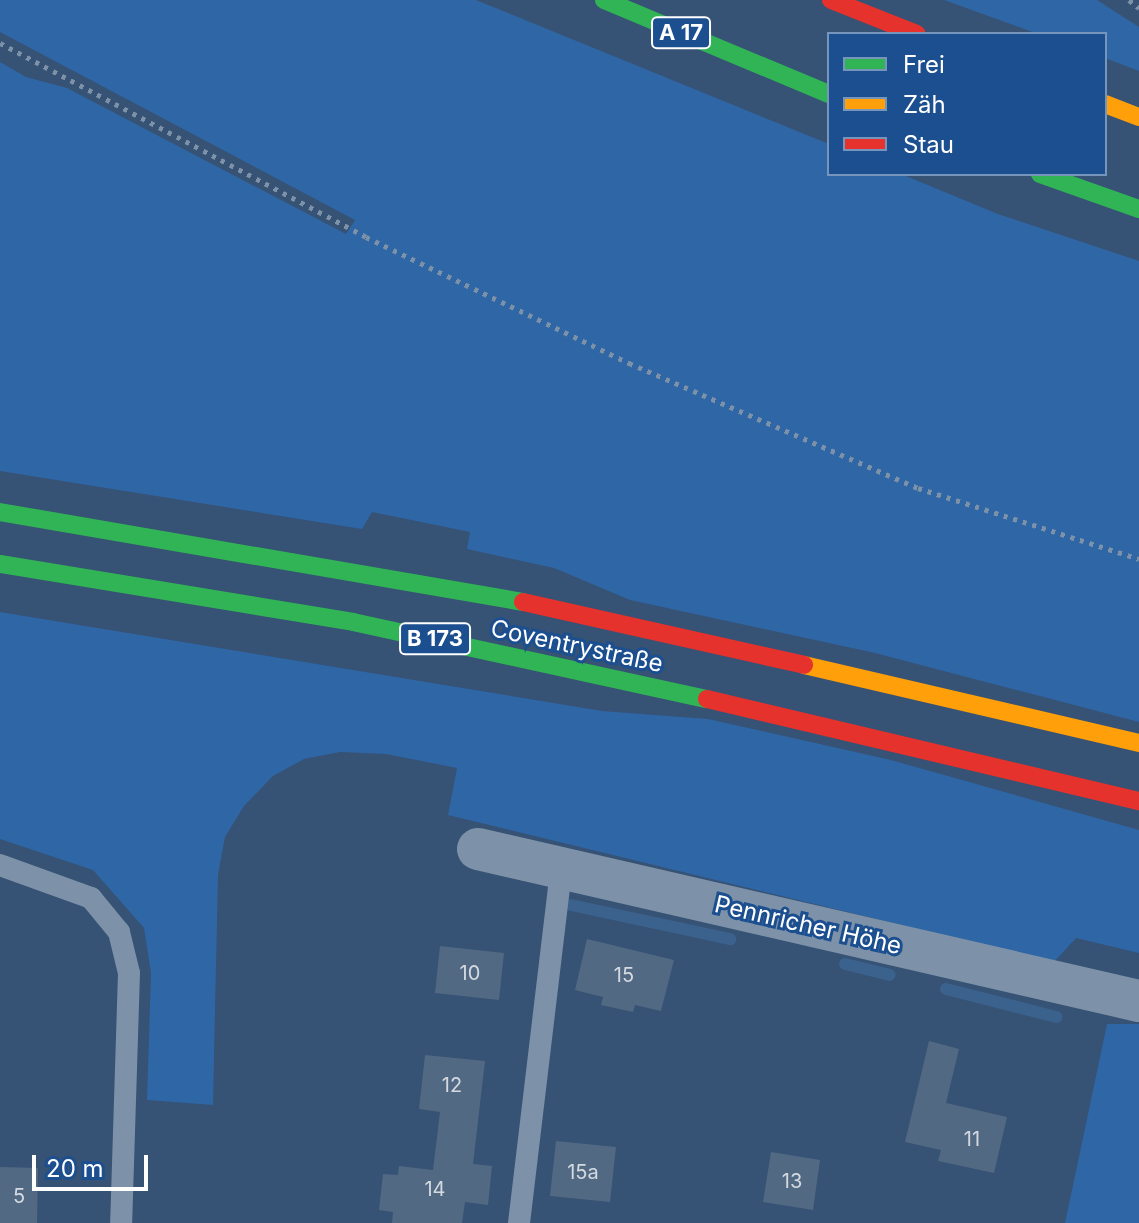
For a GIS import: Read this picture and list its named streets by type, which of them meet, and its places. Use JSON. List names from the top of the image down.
{
  "streets": {
    "highway": ["A 17", "B 173", "Coventrystraße"],
    "street": ["Pennricher Höhe"]
  },
  "house_numbers": [
    "10",
    "15",
    "12",
    "11",
    "15a",
    "13",
    "14",
    "5"
  ],
  "legend": ["Frei", "Zäh", "Stau"],
  "scale_bar": "20 m"
}
